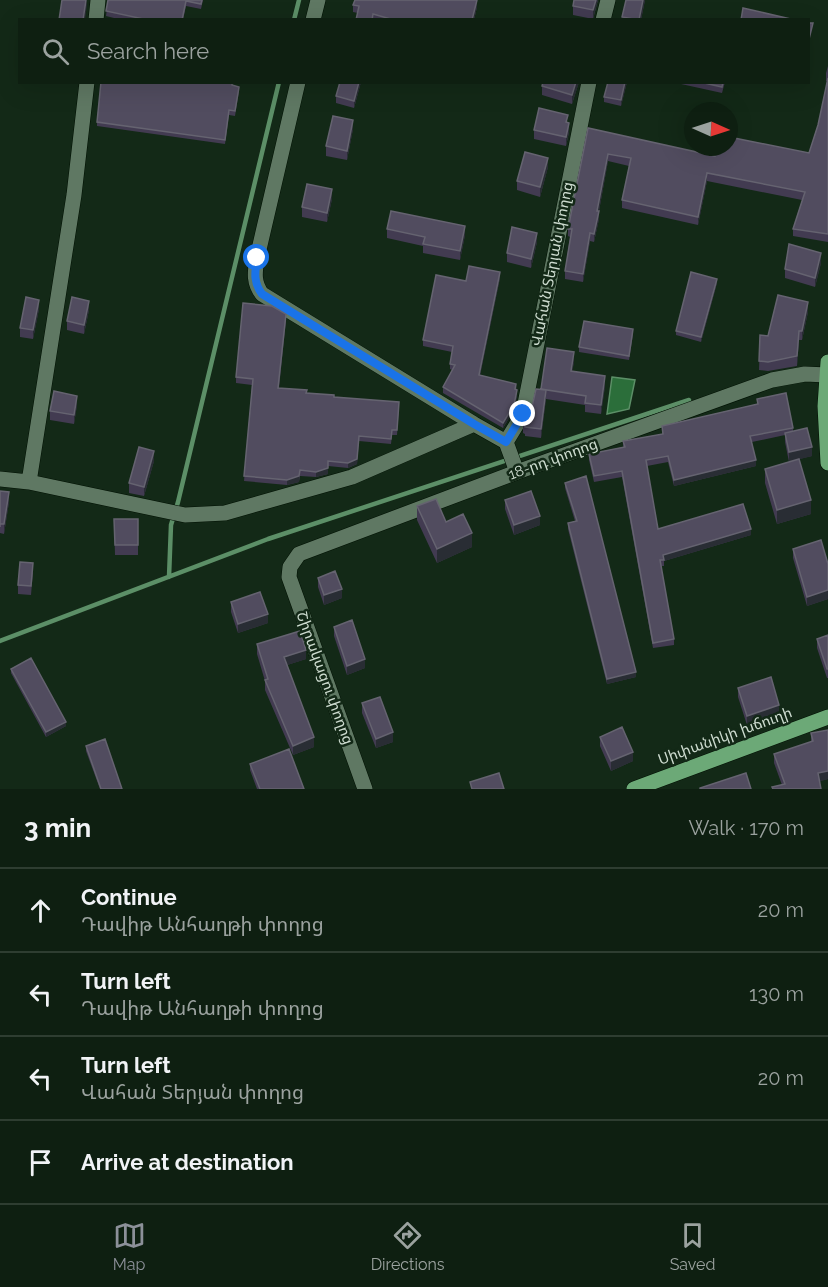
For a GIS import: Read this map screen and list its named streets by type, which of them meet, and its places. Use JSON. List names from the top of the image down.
{
  "streets": {
    "main road": ["Սիփանիկի խճուղի"],
    "street": ["Վահան Տերյան փողոց", "18-րդ փողոց", "Շիրակացու փողոց"]
  },
  "crossings": [
    ["18-րդ փողոց", "Շիրակացու փողոց"]
  ],
  "north": "right",
  "page": {
    "search": "Search here",
    "heading": ["3 min", "Walk · 170 m"],
    "list": [
      ["Continue", "Դավիթ Անհաղթի փողոց", "20 m"],
      ["Turn left", "Դավիթ Անհաղթի փողոց", "130 m"],
      ["Turn left", "Վահան Տերյան փողոց", "20 m"],
      "Arrive at destination"
    ],
    "nav": ["Map", "Directions", "Saved"]
  }
}
